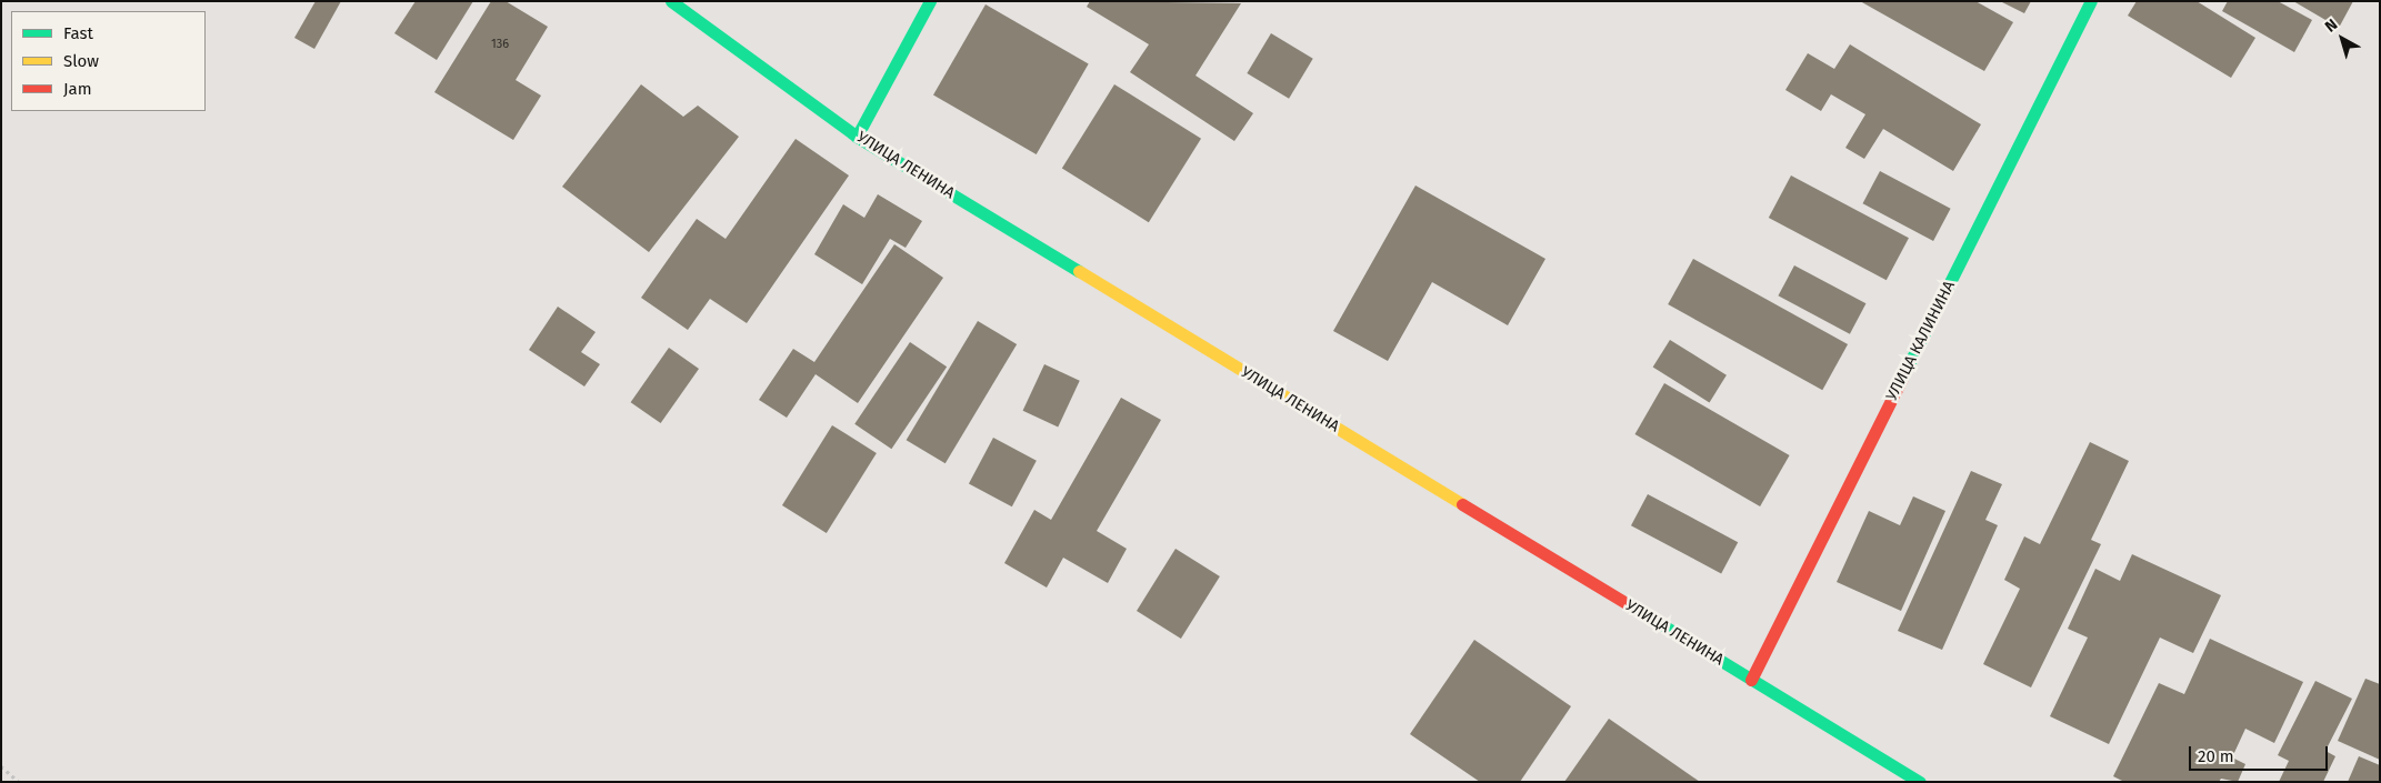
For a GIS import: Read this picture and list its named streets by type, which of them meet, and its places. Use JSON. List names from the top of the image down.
{
  "streets": {
    "street": ["УЛИЦА ЛЕНИНА", "УЛИЦА КАЛИНИНА"]
  },
  "crossings": [
    ["УЛИЦА ЛЕНИНА", "УЛИЦА КАЛИНИНА"]
  ],
  "house_numbers": ["136"],
  "legend": ["Fast", "Slow", "Jam"],
  "scale_bar": "20 m",
  "north": "top left"
}
